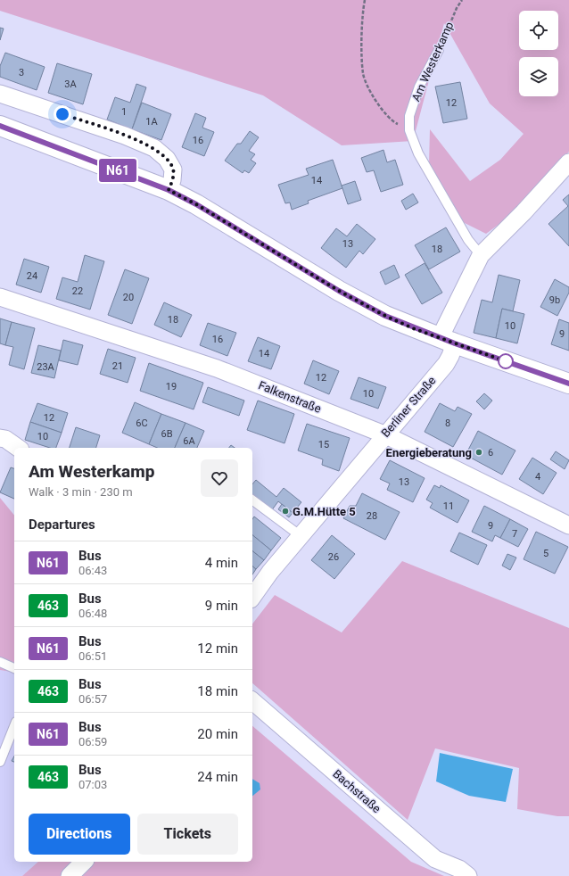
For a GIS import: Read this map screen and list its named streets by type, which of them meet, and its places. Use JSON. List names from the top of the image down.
{
  "streets": {
    "street": ["Falkenstraße", "Berliner Straße", "Bachstraße"],
    "lane": ["Am Westerkamp"]
  },
  "crossings": [
    ["Falkenstraße", "Berliner Straße"]
  ],
  "places": ["Energieberatung", "G.M.Hütte 5"],
  "lines": ["bus line N61"],
  "house_numbers": [
    "3",
    "3A",
    "12",
    "1",
    "1A",
    "16",
    "14",
    "13",
    "18",
    "24",
    "22",
    "20",
    "9b",
    "18",
    "10",
    "9",
    "16",
    "14",
    "21",
    "23A",
    "12",
    "19",
    "10",
    "12",
    "6C",
    "8",
    "6B",
    "10",
    "6A",
    "15",
    "6",
    "4",
    "13",
    "11",
    "28",
    "9",
    "7",
    "5",
    "26"
  ],
  "page": {
    "on_map": "N61",
    "heading": [
      ["Am Westerkamp", "Walk · 3 min · 230 m"],
      "Departures"
    ],
    "list": [
      {
        "mark": "N61",
        "name": "Bus",
        "note": "06:43",
        "value": "4 min"
      },
      {
        "mark": "463",
        "name": "Bus",
        "note": "06:48",
        "value": "9 min"
      },
      {
        "mark": "N61",
        "name": "Bus",
        "note": "06:51",
        "value": "12 min"
      },
      {
        "mark": "463",
        "name": "Bus",
        "note": "06:57",
        "value": "18 min"
      },
      {
        "mark": "N61",
        "name": "Bus",
        "note": "06:59",
        "value": "20 min"
      },
      {
        "mark": "463",
        "name": "Bus",
        "note": "07:03",
        "value": "24 min"
      }
    ],
    "buttons": ["Directions", "Tickets"]
  }
}
